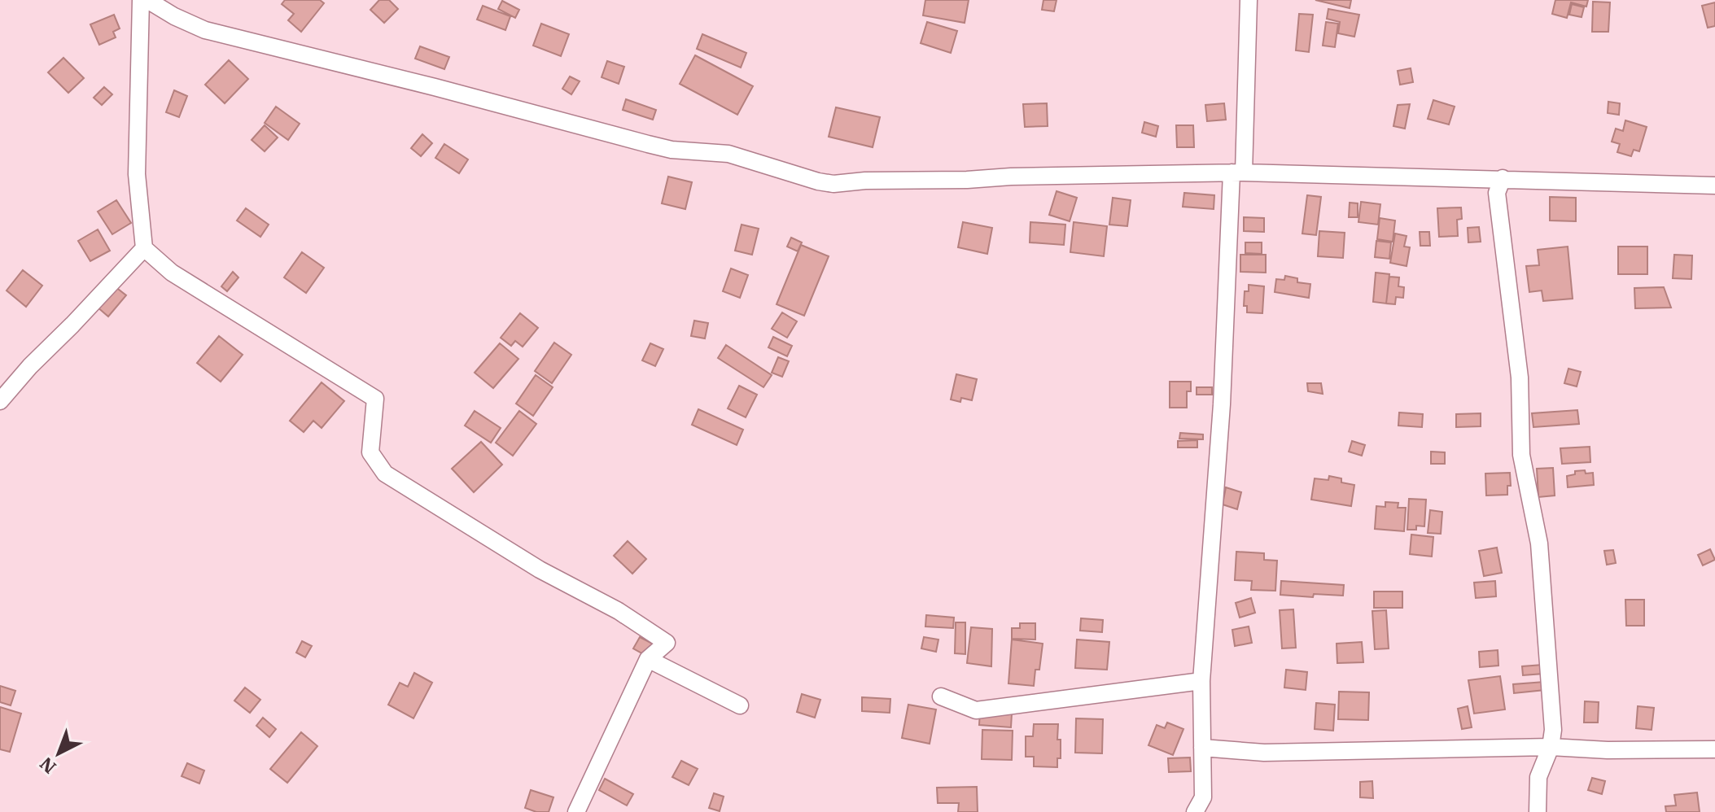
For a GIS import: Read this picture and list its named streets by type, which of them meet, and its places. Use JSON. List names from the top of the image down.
{
  "north": "bottom left"
}
